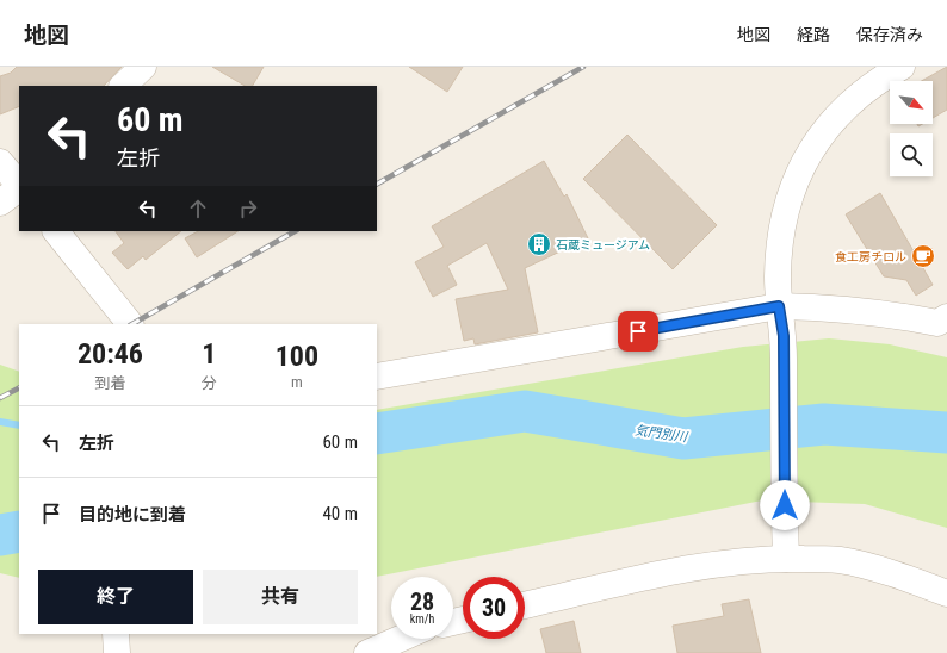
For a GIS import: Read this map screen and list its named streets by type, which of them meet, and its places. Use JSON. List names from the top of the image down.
{
  "water": ["気門別川"],
  "places": {
    "building": ["石蔵ミュージアム"],
    "cafe": ["食工房チロル"]
  },
  "north": "bottom right",
  "page": {
    "header": "地図",
    "nav": ["地図", "経路", "保存済み"],
    "turn": ["60 m", "左折"],
    "eta": [
      "20:46",
      "到着",
      "1",
      "分",
      "100",
      "m"
    ],
    "list": [
      {
        "name": "左折",
        "value": "60 m"
      },
      {
        "name": "目的地に到着",
        "value": "40 m"
      }
    ],
    "buttons": ["終了", "共有"],
    "speed": "28 km/h",
    "limit": "30"
  }
}
